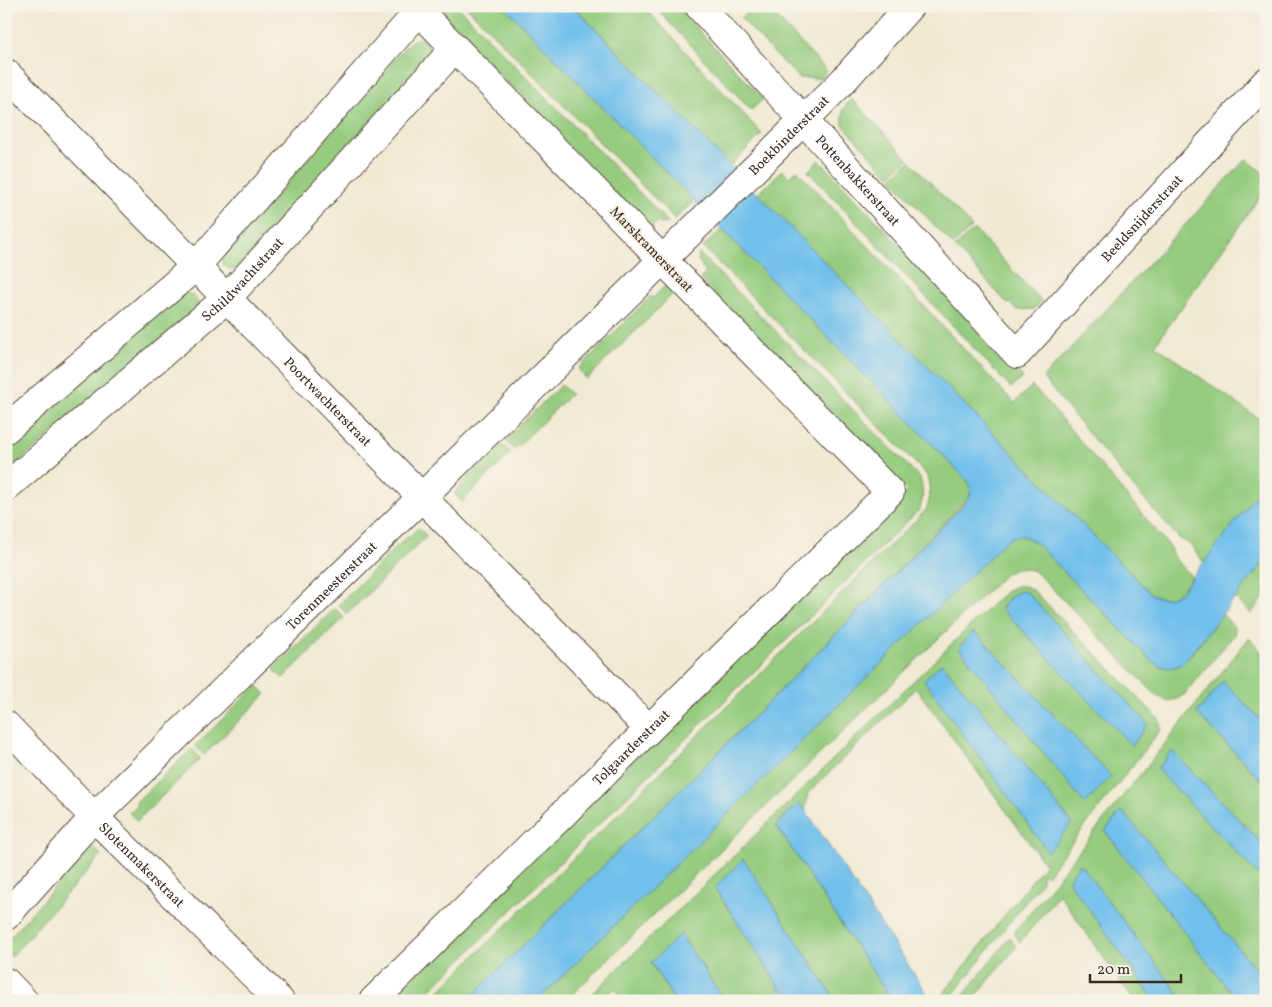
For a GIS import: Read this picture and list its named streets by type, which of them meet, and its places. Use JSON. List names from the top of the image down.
{
  "streets": {
    "street": [
      "Boekbinderstraat",
      "Pottenbakkerstraat",
      "Beeldsnijderstraat",
      "Marskramerstraat",
      "Schildwachtstraat",
      "Poortwachterstraat",
      "Torenmeesterstraat",
      "Tolgaarderstraat",
      "Slotenmakerstraat"
    ]
  },
  "crossings": [
    ["Boekbinderstraat", "Pottenbakkerstraat"],
    ["Boekbinderstraat", "Marskramerstraat"],
    ["Boekbinderstraat", "Torenmeesterstraat"],
    ["Pottenbakkerstraat", "Beeldsnijderstraat"],
    ["Marskramerstraat", "Schildwachtstraat"],
    ["Marskramerstraat", "Torenmeesterstraat"],
    ["Marskramerstraat", "Tolgaarderstraat"],
    ["Schildwachtstraat", "Poortwachterstraat"],
    ["Poortwachterstraat", "Torenmeesterstraat"],
    ["Poortwachterstraat", "Tolgaarderstraat"],
    ["Torenmeesterstraat", "Slotenmakerstraat"]
  ],
  "scale_bar": "20 m"
}
